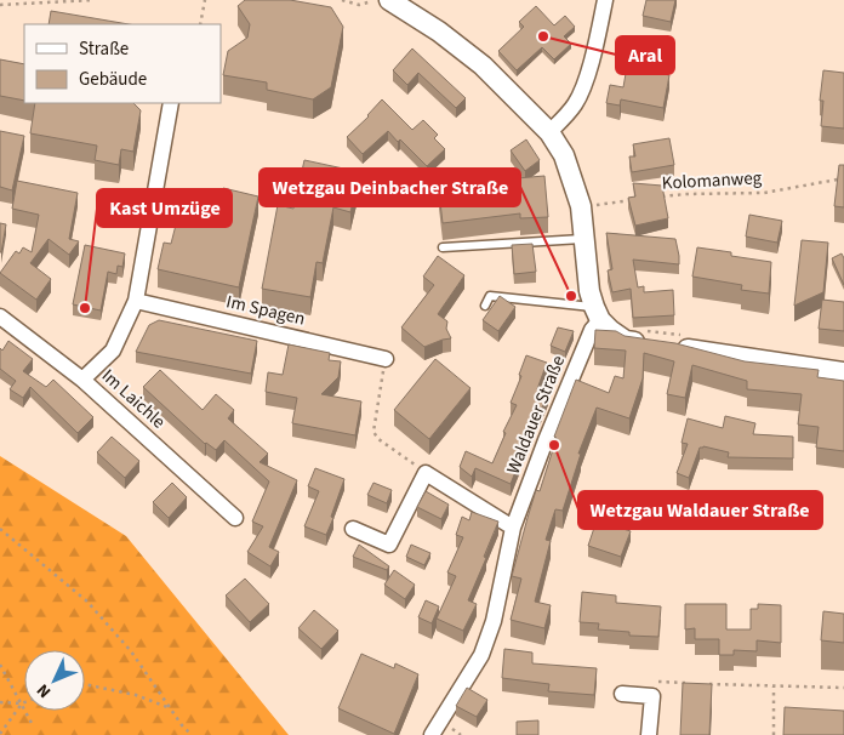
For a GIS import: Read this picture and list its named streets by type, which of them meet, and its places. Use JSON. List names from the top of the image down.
{
  "streets": {
    "street": ["Im Spagen", "Im Laichle", "Waldauer Straße"],
    "path": ["Kolomanweg"]
  },
  "places": [
    "Aral",
    "Wetzgau Deinbacher Straße",
    "Kast Umzüge",
    "Wetzgau Waldauer Straße"
  ],
  "legend": ["Straße", "Gebäude"],
  "north": "bottom left"
}
